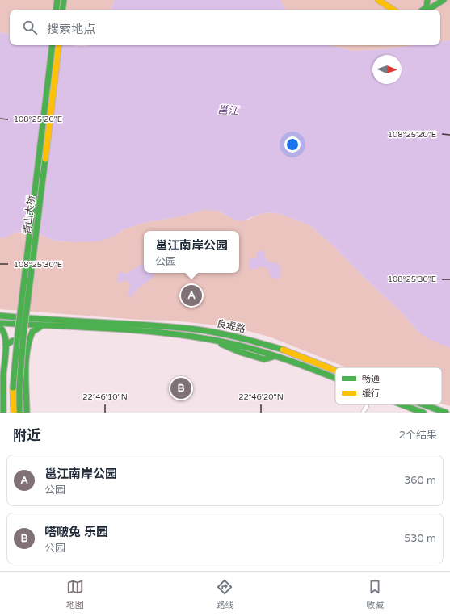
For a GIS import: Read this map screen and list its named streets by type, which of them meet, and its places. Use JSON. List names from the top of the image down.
{
  "streets": {
    "main road": ["青山大桥", "良堤路"]
  },
  "water": ["邕江"],
  "legend": ["畅通", "缓行"],
  "north": "right",
  "page": {
    "search": "搜索地点",
    "popup": ["邕江南岸公园", "公园"],
    "pins": ["A", "B"],
    "heading": ["附近", "2个结果"],
    "list": [
      {
        "mark": "A",
        "name": "邕江南岸公园",
        "note": "公园",
        "value": "360 m"
      },
      {
        "mark": "B",
        "name": "嗒啵兔 乐园",
        "note": "公园",
        "value": "530 m"
      }
    ],
    "nav": ["地图", "路线", "收藏"]
  },
  "coordinates": [
    "108°25'20\"E",
    "108°25'30\"E",
    "22°46'10\"N",
    "22°46'20\"N"
  ]
}
